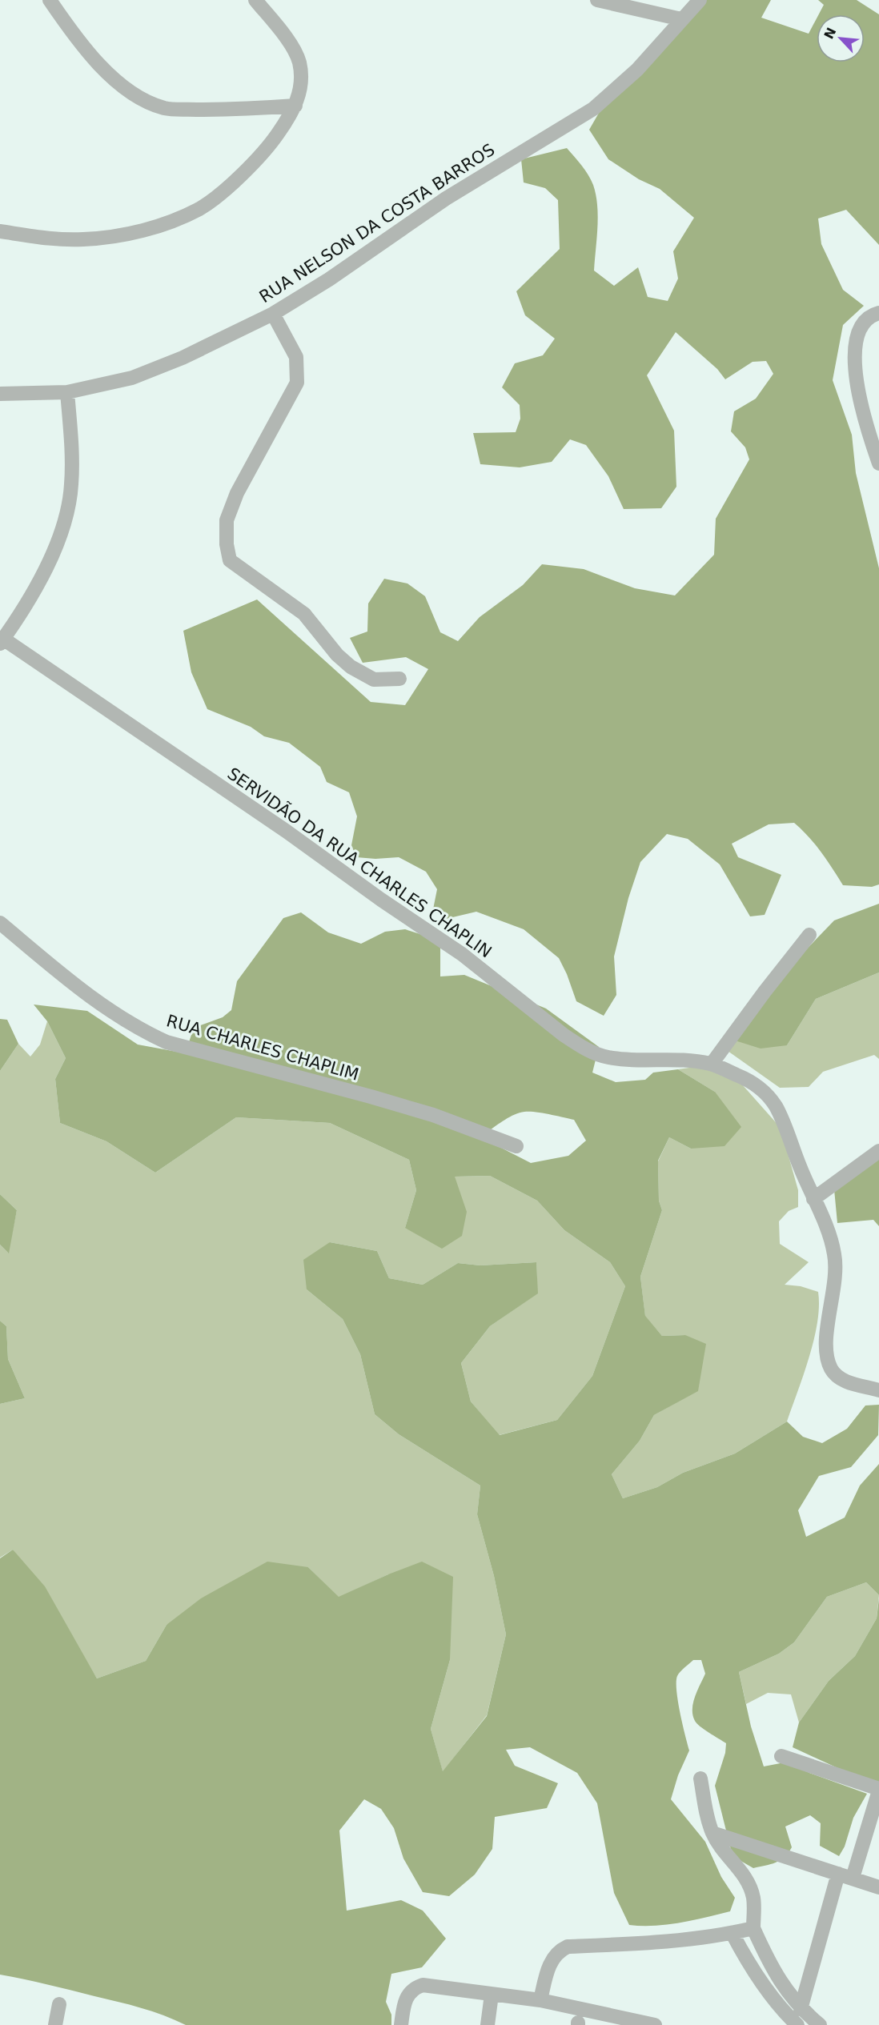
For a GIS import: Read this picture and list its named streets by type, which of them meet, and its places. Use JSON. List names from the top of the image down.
{
  "streets": {
    "street": ["RUA NELSON DA COSTA BARROS", "SERVIDÃO DA RUA CHARLES CHAPLIN", "RUA CHARLES CHAPLIM"]
  },
  "north": "top left"
}
